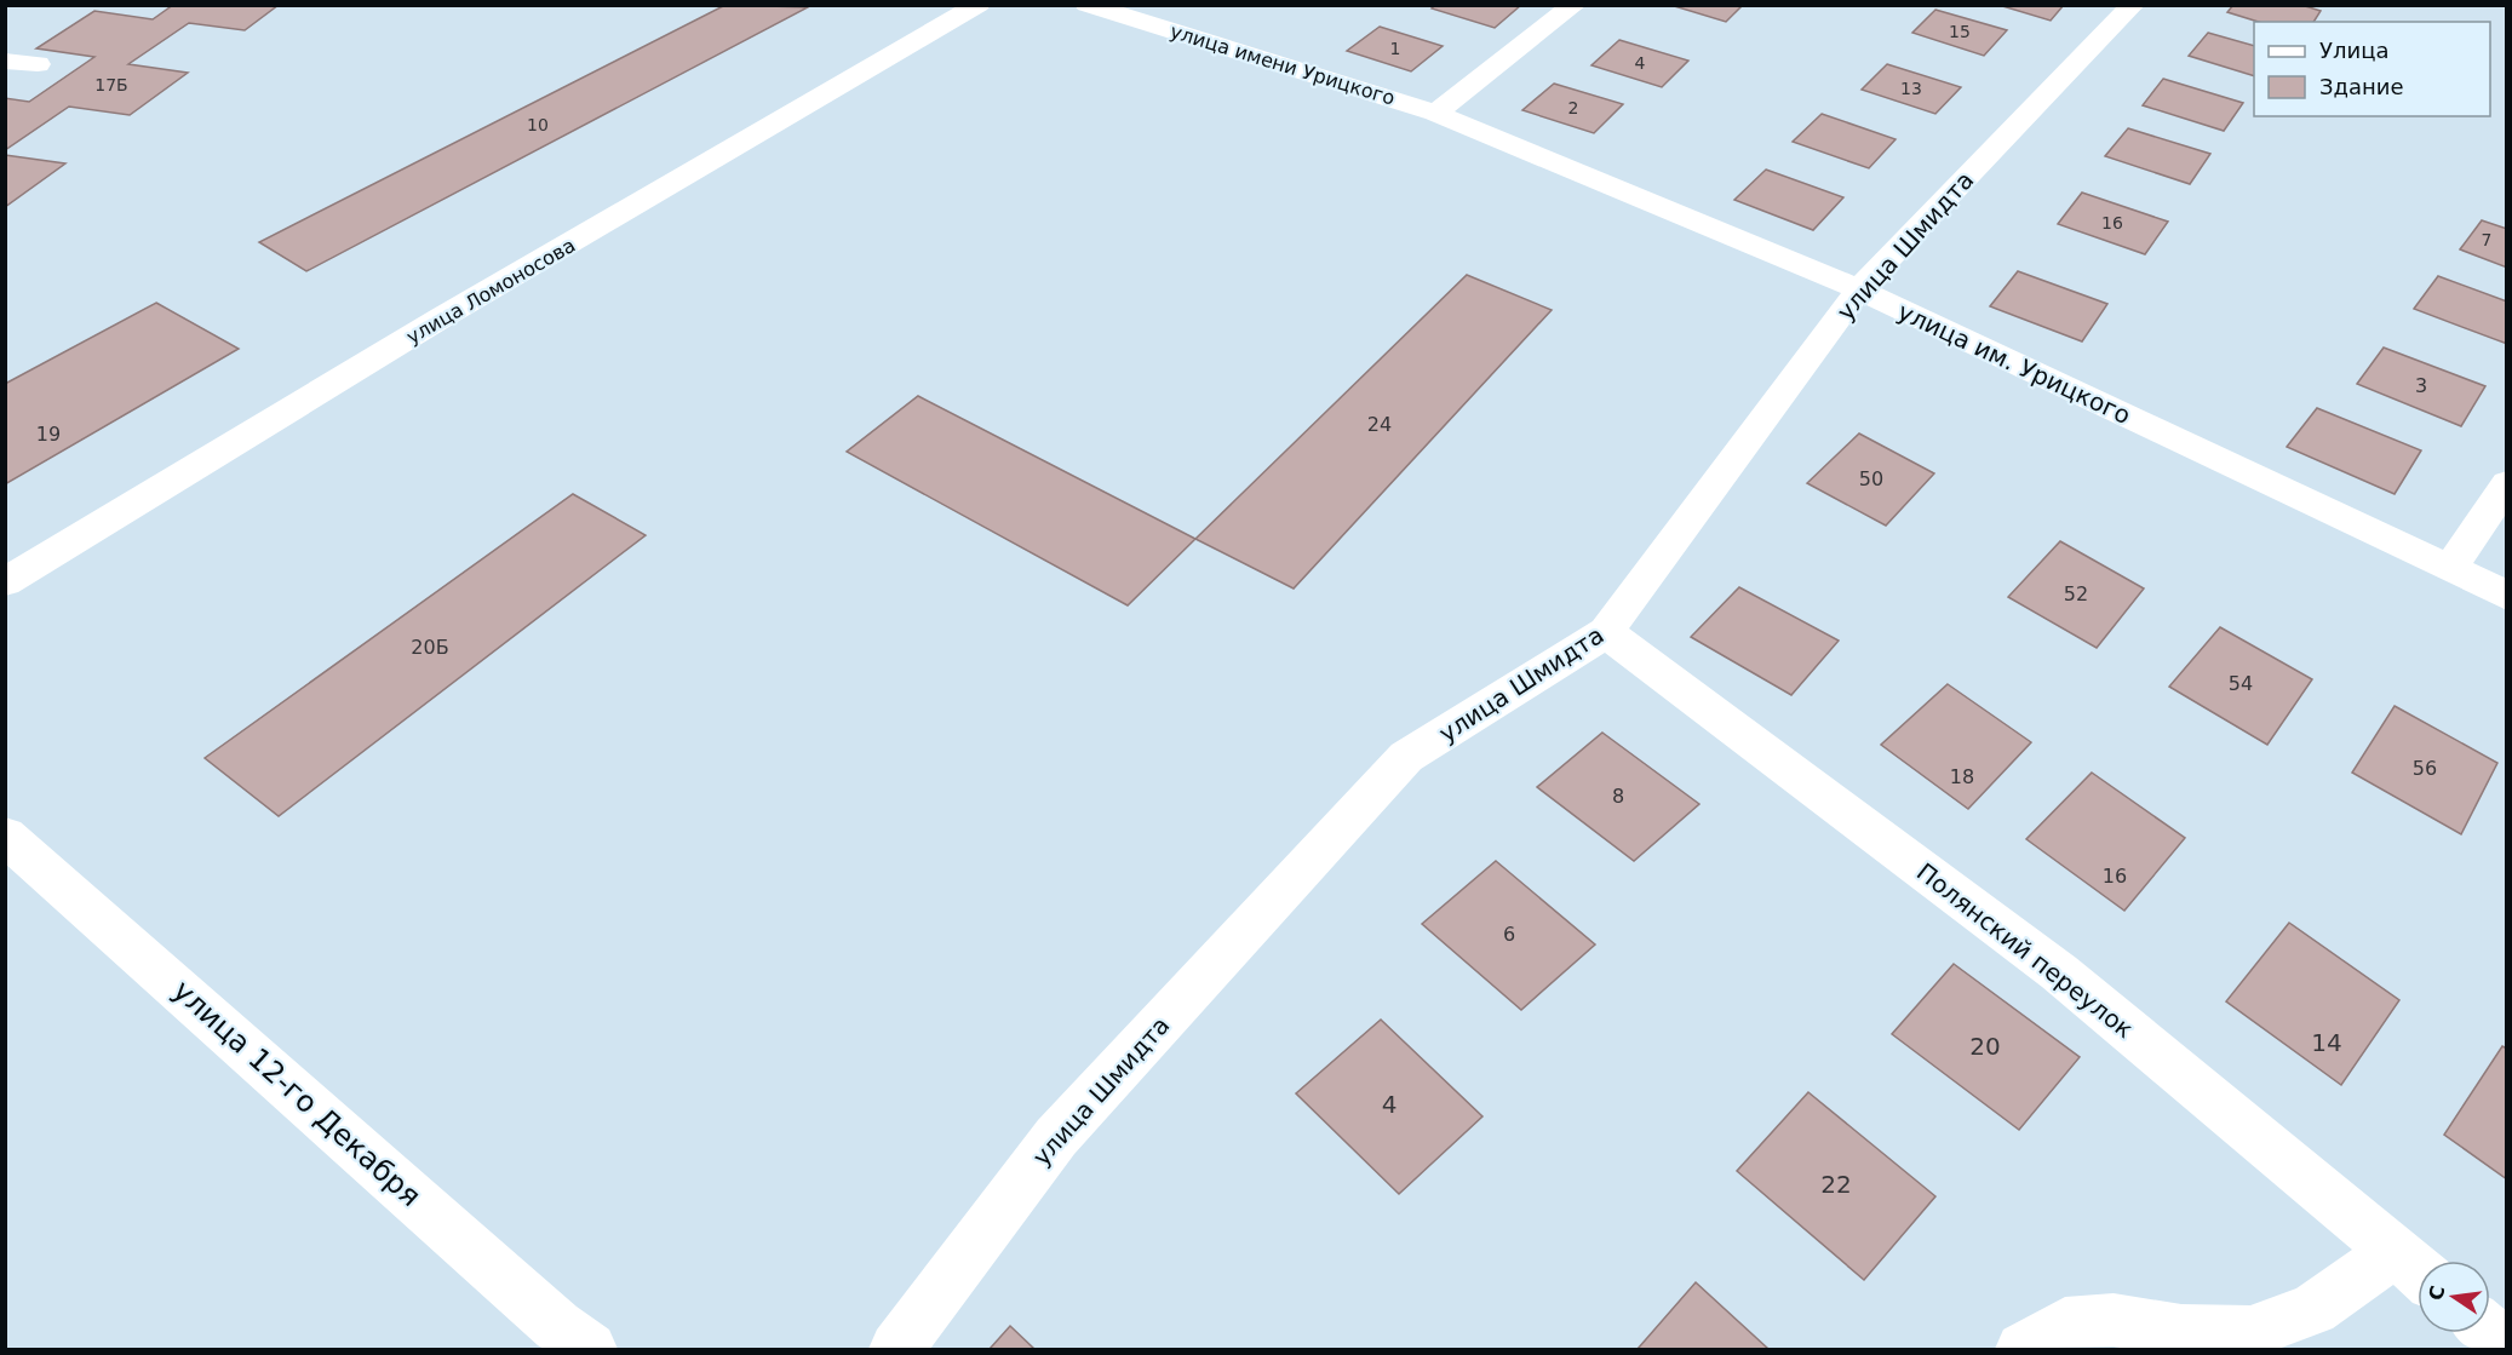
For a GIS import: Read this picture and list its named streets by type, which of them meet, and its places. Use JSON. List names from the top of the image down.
{
  "streets": {
    "street": [
      "улица имени Урицкого",
      "улица Шмидта",
      "улица Ломоносова",
      "улица им. Урицкого",
      "Полянский переулок",
      "улица 12-го Декабря"
    ]
  },
  "crossings": [
    ["улица имени Урицкого", "улица им. Урицкого"],
    ["улица Шмидта", "улица им. Урицкого"],
    ["улица Шмидта", "Полянский переулок"]
  ],
  "house_numbers": [
    "15",
    "1",
    "4",
    "17Б",
    "13",
    "2",
    "10",
    "16",
    "7",
    "3",
    "24",
    "19",
    "50",
    "52",
    "20Б",
    "54",
    "56",
    "18",
    "8",
    "16",
    "6",
    "14",
    "20",
    "4",
    "22"
  ],
  "legend": ["Улица", "Здание"],
  "north": "left"
}
